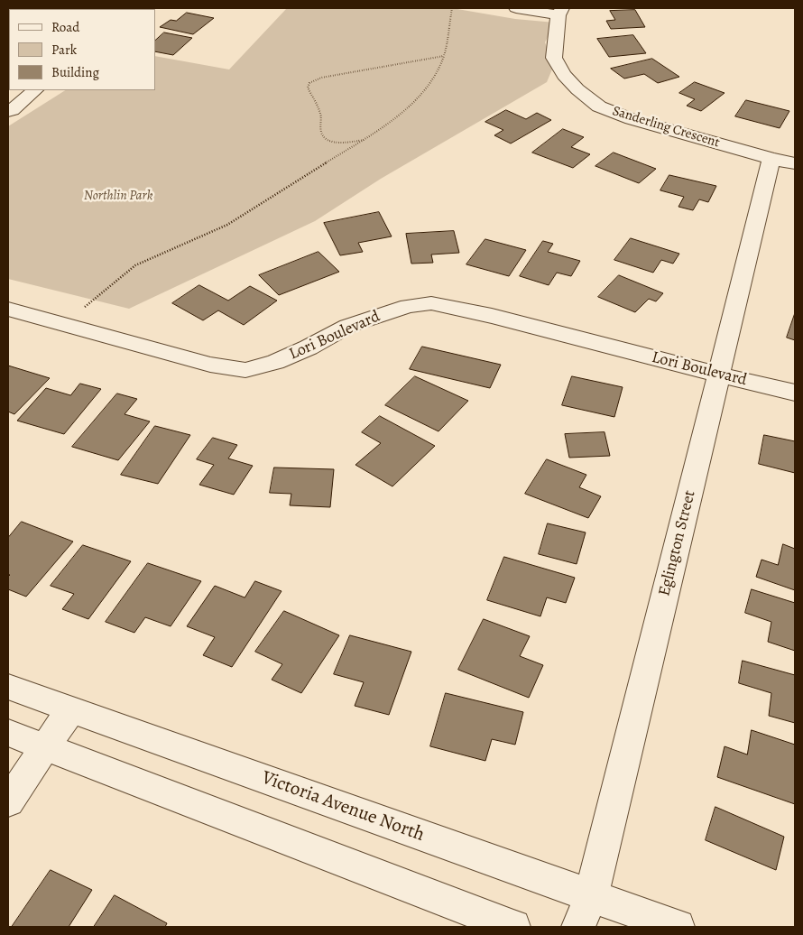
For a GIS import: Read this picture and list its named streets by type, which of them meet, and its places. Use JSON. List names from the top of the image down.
{
  "streets": {
    "street": [
      "Sanderling Crescent",
      "Lori Boulevard",
      "Eglington Street",
      "Victoria Avenue North"
    ]
  },
  "crossings": [
    ["Sanderling Crescent", "Eglington Street"],
    ["Lori Boulevard", "Eglington Street"],
    ["Eglington Street", "Victoria Avenue North"]
  ],
  "parks": ["Northlin Park"],
  "legend": ["Road", "Park", "Building"]
}
